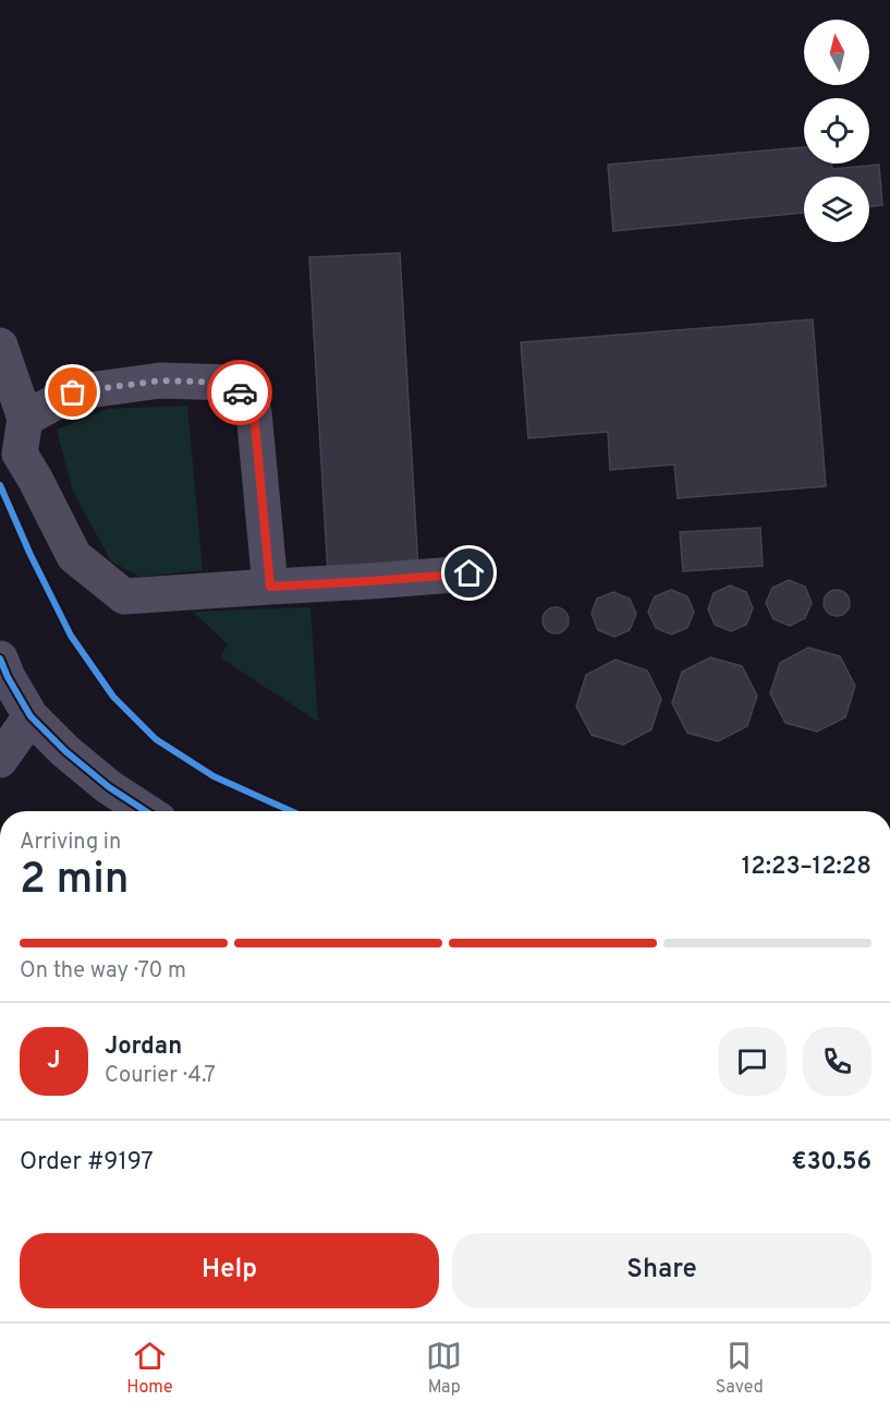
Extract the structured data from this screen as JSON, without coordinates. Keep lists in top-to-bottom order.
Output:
{
  "north": "top",
  "page": {
    "heading": ["2 min", "Arriving in", "12:23–12:28"],
    "panel": [
      "Jordan",
      "Courier · 4.7",
      "Order #9197",
      "€30.56"
    ],
    "bar": "On the way · 70 m",
    "round": "J",
    "buttons": ["Help", "Share"],
    "tabs": ["Home", "Map", "Saved"]
  }
}
